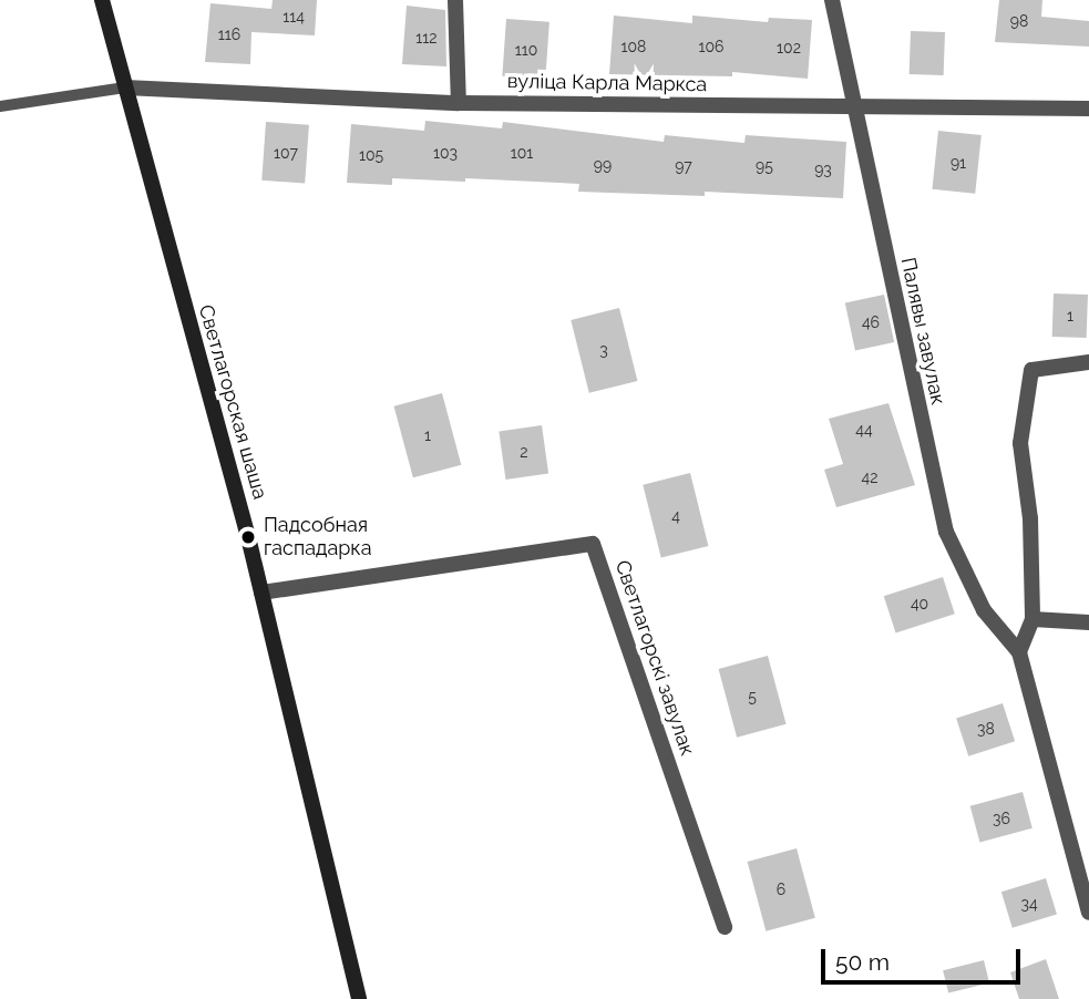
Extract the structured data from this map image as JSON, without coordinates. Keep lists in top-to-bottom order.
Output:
{
  "streets": {
    "main road": ["Светлагорская шаша"],
    "street": ["вуліца Карла Маркса", "Палявы завулак", "Светлагорскі завулак"]
  },
  "crossings": [
    ["вуліца Карла Маркса", "Палявы завулак"],
    ["вуліца Карла Маркса", "Светлагорская шаша"],
    ["Светлагорская шаша", "Светлагорскі завулак"]
  ],
  "places": ["Падсобная гаспадарка"],
  "house_numbers": [
    "114",
    "98",
    "116",
    "112",
    "108",
    "106",
    "102",
    "110",
    "107",
    "103",
    "101",
    "105",
    "91",
    "99",
    "97",
    "95",
    "93",
    "1",
    "46",
    "3",
    "44",
    "1",
    "2",
    "42",
    "4",
    "40",
    "5",
    "38",
    "36",
    "6",
    "34"
  ],
  "scale_bar": "50 m"
}
